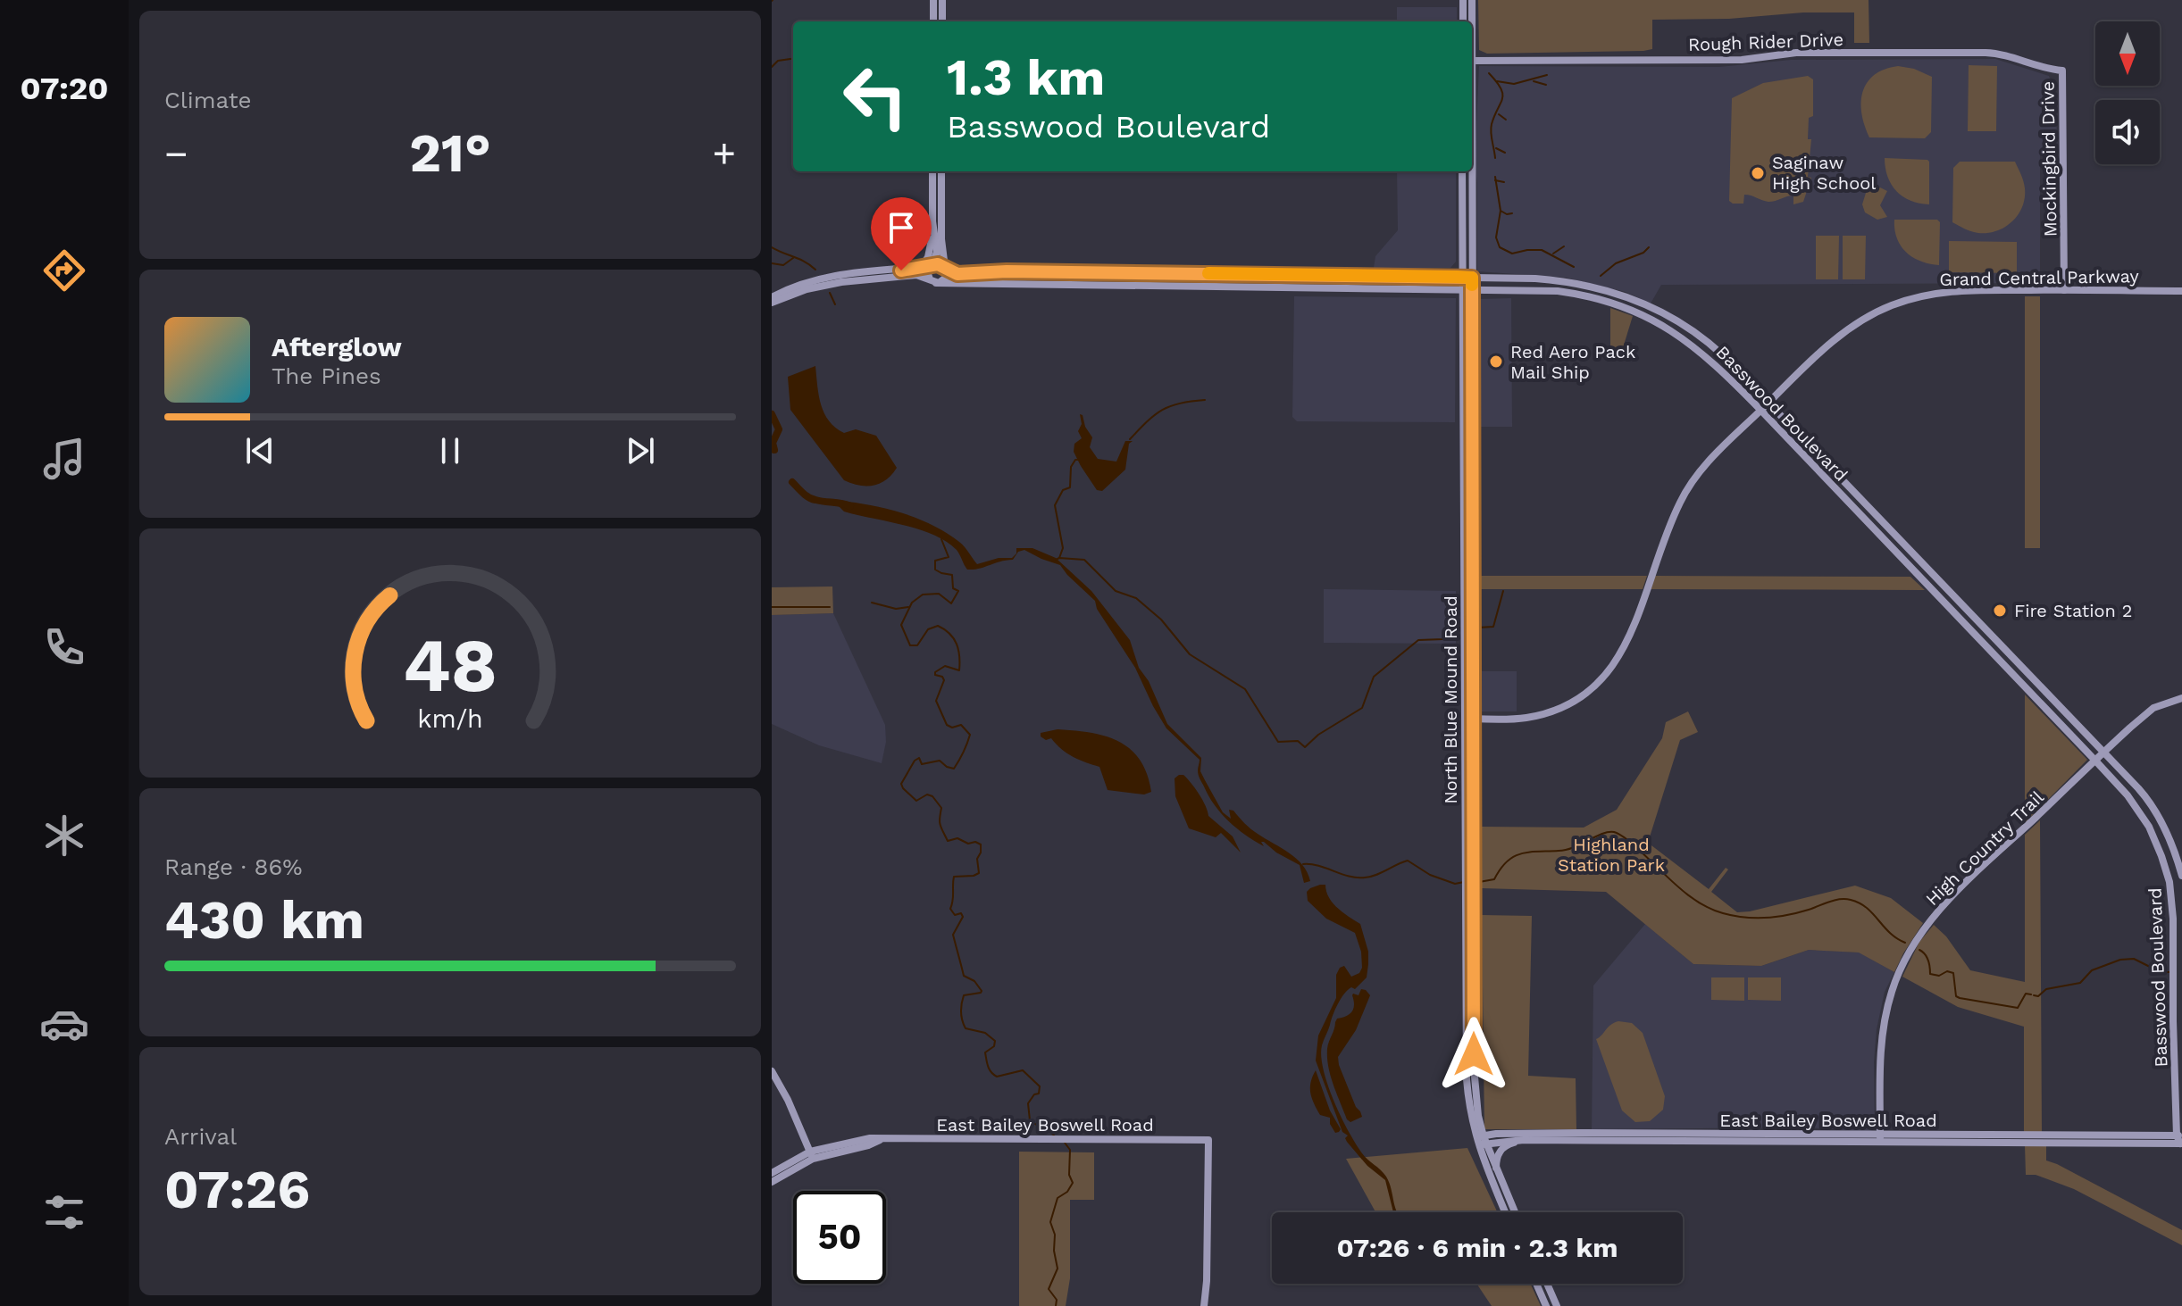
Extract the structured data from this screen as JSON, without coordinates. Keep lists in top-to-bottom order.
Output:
{
  "streets": {
    "main road": [
      "Rough Rider Drive",
      "Mockingbird Drive",
      "Grand Central Parkway",
      "Basswood Boulevard",
      "North Blue Mound Road",
      "High Country Trail",
      "East Bailey Boswell Road"
    ]
  },
  "crossings": [
    ["Rough Rider Drive", "Mockingbird Drive"],
    ["Mockingbird Drive", "Grand Central Parkway"],
    ["Grand Central Parkway", "Basswood Boulevard"],
    ["Grand Central Parkway", "North Blue Mound Road"],
    ["Basswood Boulevard", "North Blue Mound Road"],
    ["Basswood Boulevard", "High Country Trail"],
    ["Basswood Boulevard", "East Bailey Boswell Road"],
    ["North Blue Mound Road", "East Bailey Boswell Road"],
    ["High Country Trail", "East Bailey Boswell Road"]
  ],
  "parks": ["Highland Station Park"],
  "places": ["Saginaw High School", "Red Aero Pack Mail Ship", "Fire Station 2"],
  "north": "bottom",
  "page": {
    "tabs": "07:20",
    "tile": [
      "Climate",
      ["Range · 86%", "430 km"],
      ["Arrival", "07:26"]
    ],
    "turn": ["1.3 km", "Basswood Boulevard"],
    "heat": ["−", "21°", "+"],
    "song": ["Afterglow", "The Pines"],
    "limit": "50",
    "trip": "07:26 · 6 min · 2.3 km",
    "gauge": ["48", "km/h"]
  }
}
